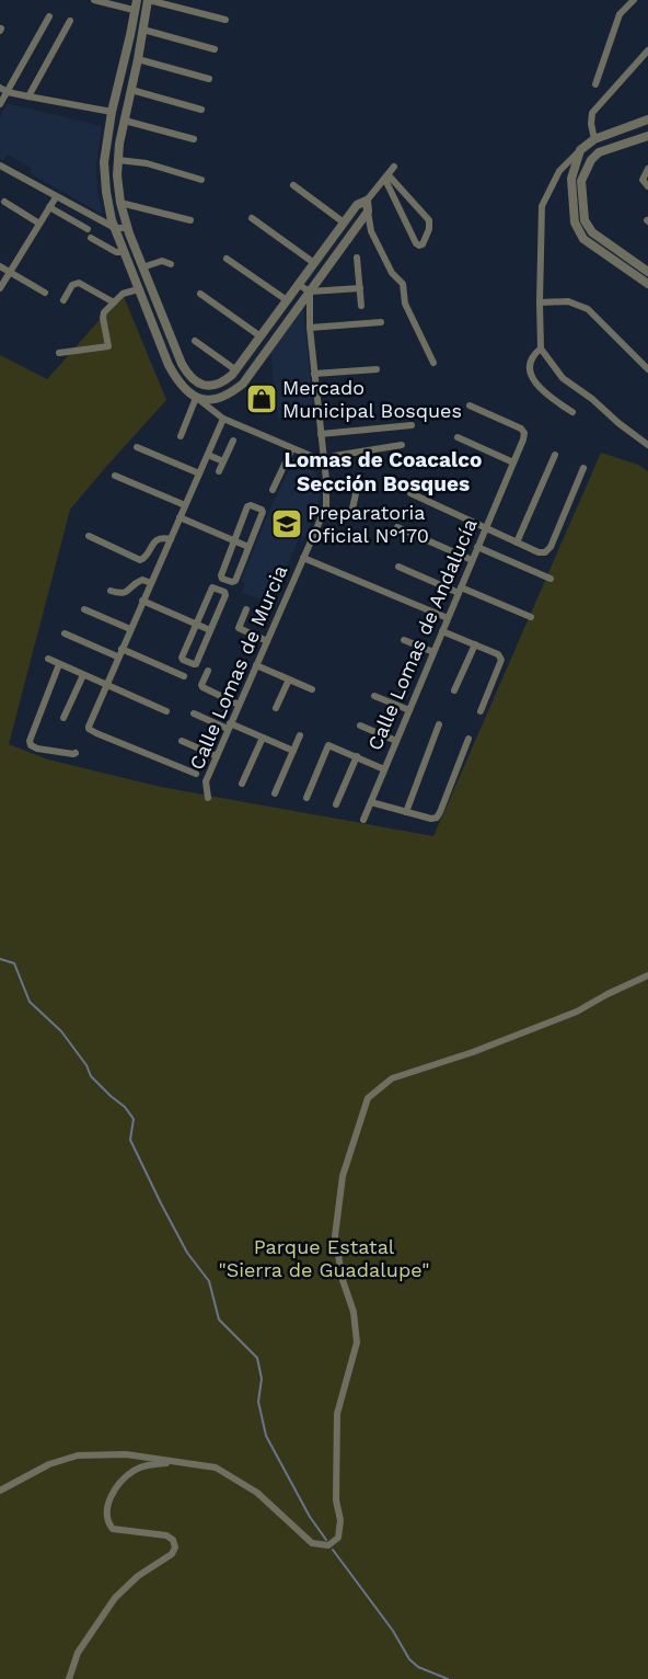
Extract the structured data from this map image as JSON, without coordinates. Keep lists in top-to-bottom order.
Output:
{
  "streets": {
    "street": ["Calle Lomas de Andalucía", "Calle Lomas de Murcia"]
  },
  "districts": ["Lomas de Coacalco Sección Bosques"],
  "parks": ["Parque Estatal \"Sierra de Guadalupe\""],
  "places": {
    "shop": ["Mercado Municipal Bosques"],
    "school or university": ["Preparatoria Oficial N°170"]
  }
}
